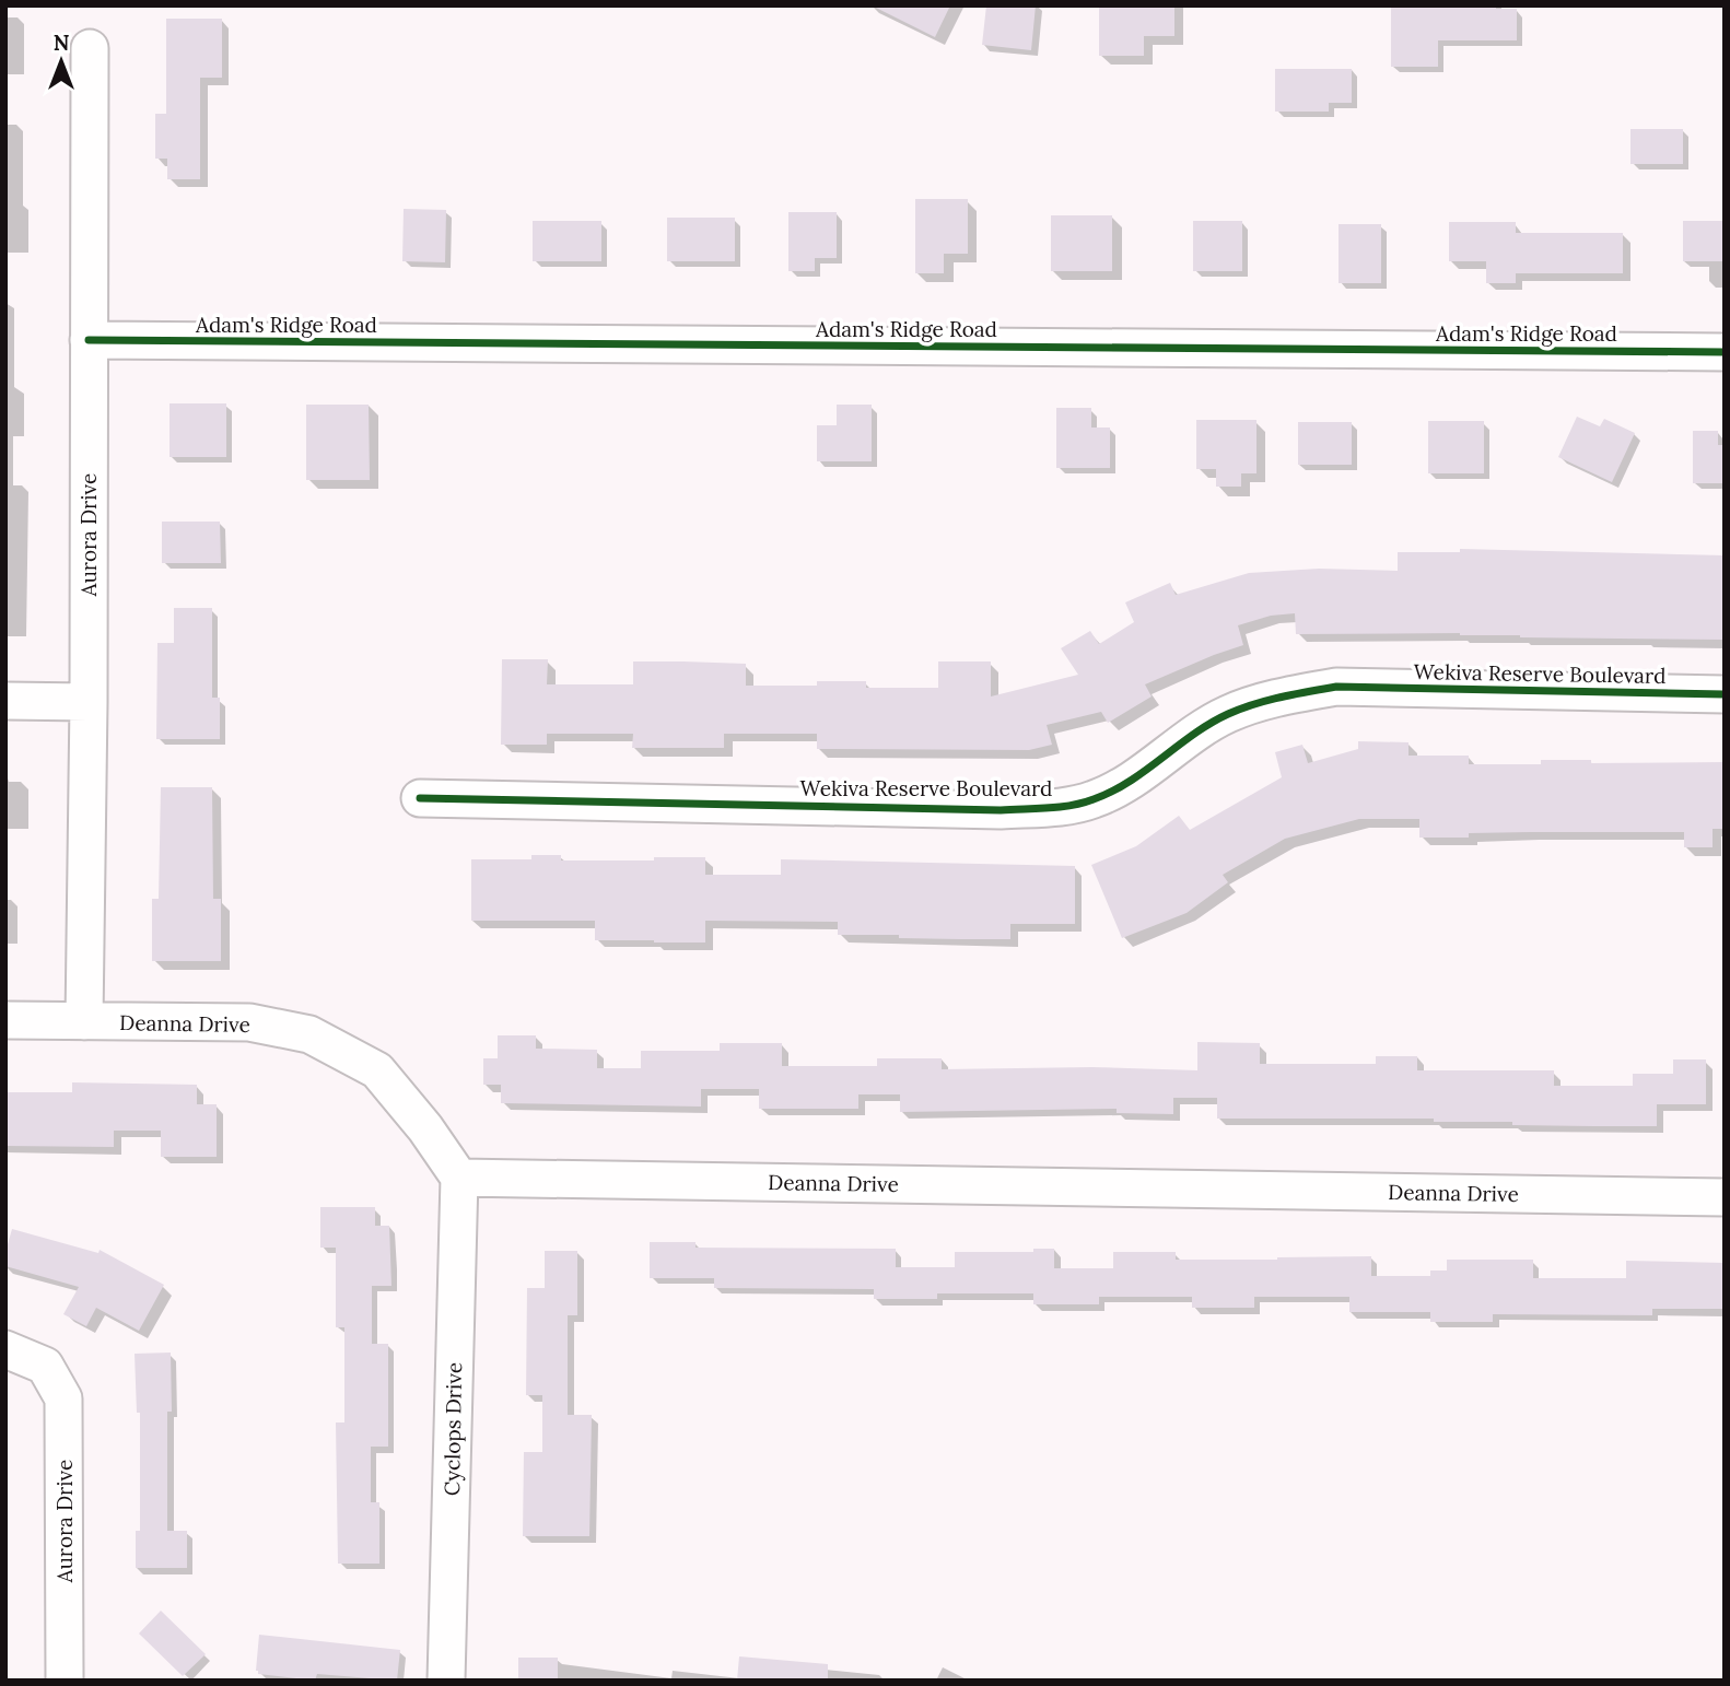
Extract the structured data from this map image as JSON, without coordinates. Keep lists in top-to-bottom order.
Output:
{
  "streets": {
    "street": [
      "Adam's Ridge Road",
      "Aurora Drive",
      "Wekiva Reserve Boulevard",
      "Deanna Drive",
      "Cyclops Drive"
    ]
  },
  "crossings": [
    ["Adam's Ridge Road", "Aurora Drive"],
    ["Aurora Drive", "Deanna Drive"],
    ["Deanna Drive", "Cyclops Drive"]
  ],
  "north": "top"
}
